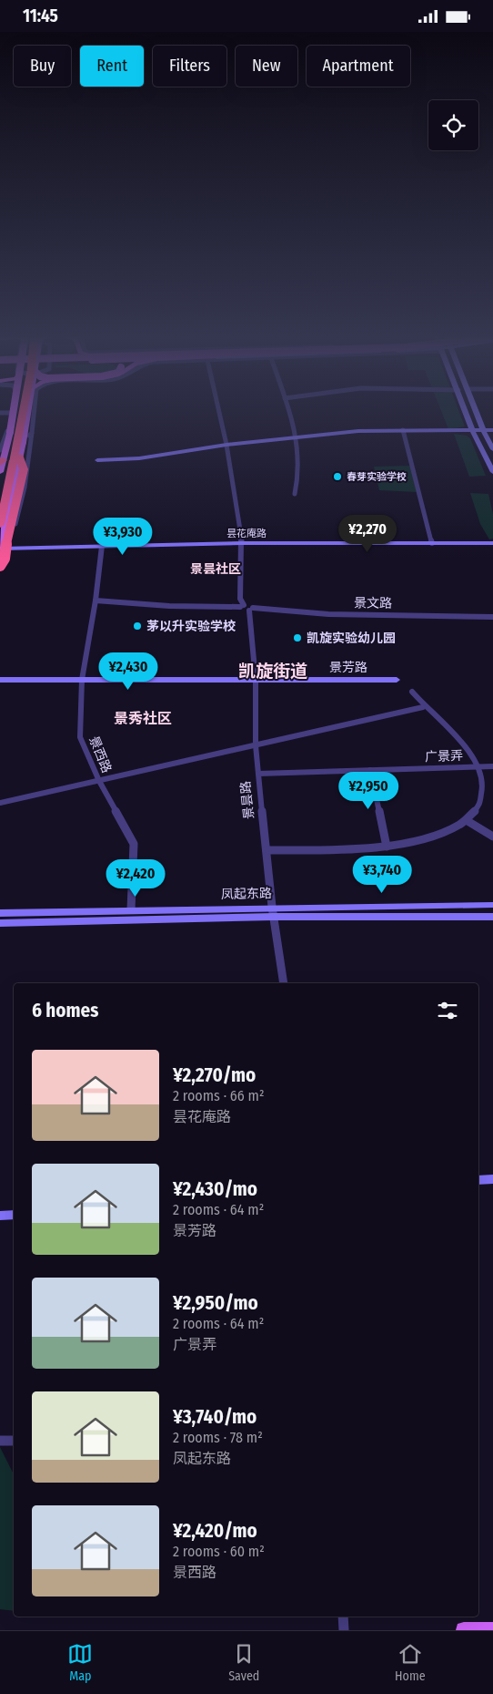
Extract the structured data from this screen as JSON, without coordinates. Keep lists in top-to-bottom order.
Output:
{
  "streets": {
    "main road": ["昙花庵路", "景芳路", "凤起东路"],
    "street": [
      "景文路",
      "景西路",
      "广景弄",
      "景昙路"
    ]
  },
  "crossings": [
    ["昙花庵路", "景西路"],
    ["景文路", "景昙路"],
    ["景芳路", "景西路"],
    ["景芳路", "景昙路"],
    ["景西路", "凤起东路"],
    ["广景弄", "景昙路"],
    ["景昙路", "凤起东路"]
  ],
  "districts": ["景昙社区", "凯旋街道", "景秀社区"],
  "places": ["春芽实验学校", "茅以升实验学校", "凯旋实验幼儿园"],
  "page": {
    "status": "11:45",
    "chip": [
      "Buy",
      "Rent",
      "Filters",
      "New",
      "Apartment"
    ],
    "price": [
      "¥2,270",
      "¥3,930",
      "¥2,430",
      "¥2,950",
      "¥3,740",
      "¥2,420"
    ],
    "heading": "6 homes",
    "list": [
      {
        "name": "¥2,270/mo",
        "note": "2 rooms · 66 m² · 昙花庵路"
      },
      {
        "name": "¥2,430/mo",
        "note": "2 rooms · 64 m² · 景芳路"
      },
      {
        "name": "¥2,950/mo",
        "note": "2 rooms · 64 m² · 广景弄"
      },
      {
        "name": "¥3,740/mo",
        "note": "2 rooms · 78 m² · 凤起东路"
      },
      {
        "name": "¥2,420/mo",
        "note": "2 rooms · 60 m² · 景西路"
      }
    ],
    "tabs": ["Map", "Saved", "Home"]
  }
}
